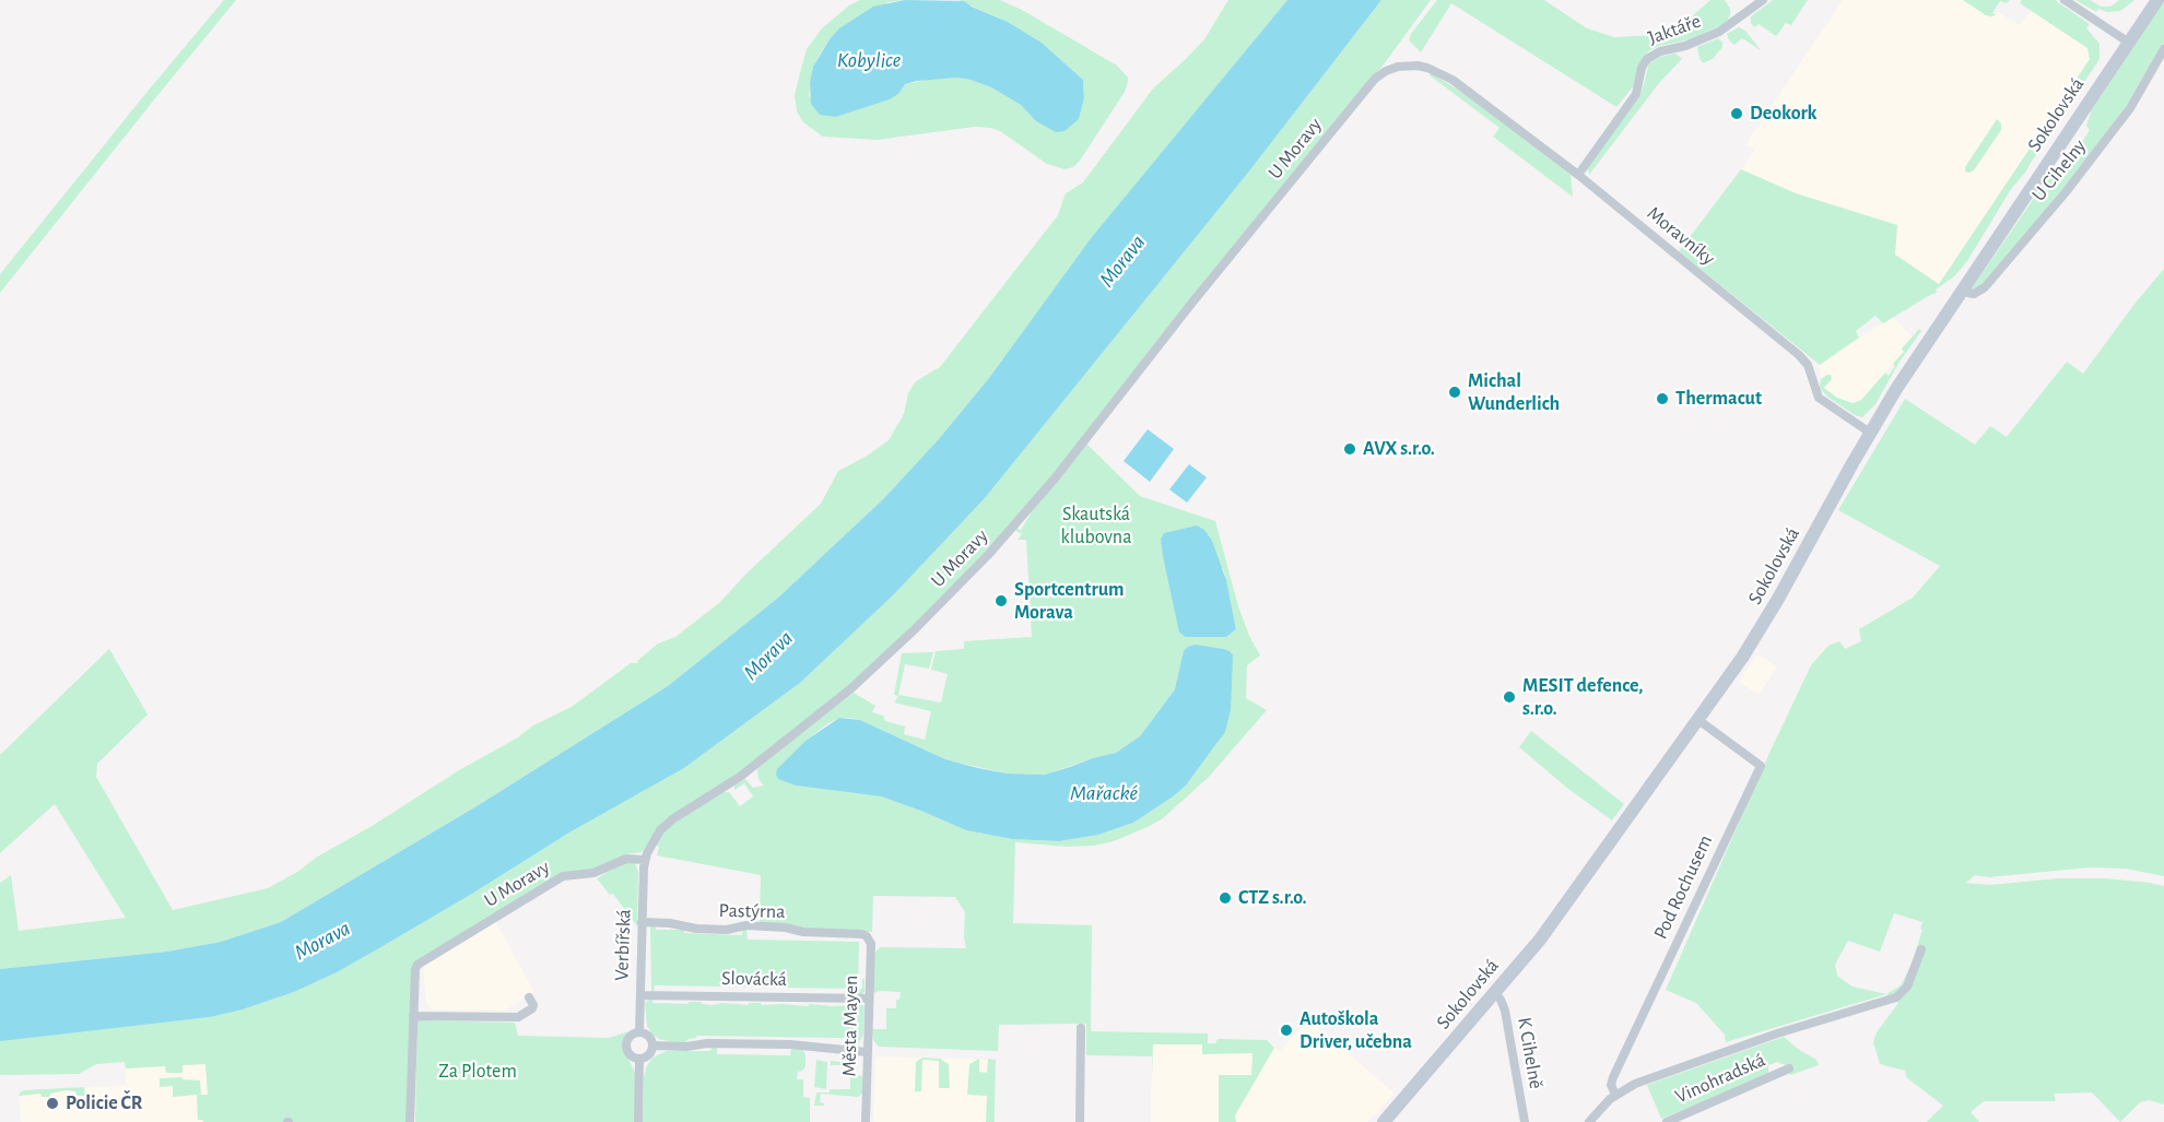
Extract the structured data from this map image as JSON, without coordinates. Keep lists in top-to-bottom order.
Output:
{
  "streets": {
    "main road": ["Sokolovská"],
    "street": [
      "Jaktáře",
      "U Moravy",
      "U Cihelny",
      "Moravníky",
      "Pod Rochusem",
      "Pastýrna",
      "Verbířská",
      "Slovácká",
      "Města Mayen",
      "K Cihelně",
      "Vinohradská"
    ]
  },
  "crossings": [
    ["Jaktáře", "Moravníky"],
    ["Sokolovská", "U Cihelny"],
    ["Sokolovská", "Moravníky"],
    ["Sokolovská", "Pod Rochusem"],
    ["Sokolovská", "K Cihelně"],
    ["U Moravy", "Moravníky"],
    ["U Moravy", "Verbířská"],
    ["Pastýrna", "Verbířská"],
    ["Pastýrna", "Města Mayen"],
    ["Verbířská", "Slovácká"],
    ["Slovácká", "Města Mayen"]
  ],
  "water": ["Kobylice", "Morava", "Mařacké"],
  "parks": ["Skautská klubovna", "Za Plotem"],
  "places": [
    "Deokork",
    "Michal Wunderlich",
    "Thermacut",
    "AVX s.r.o.",
    "Sportcentrum Morava",
    "MESIT defence, s.r.o.",
    "CTZ s.r.o.",
    "Autoškola Driver, učebna",
    "Policie ČR"
  ]
}
